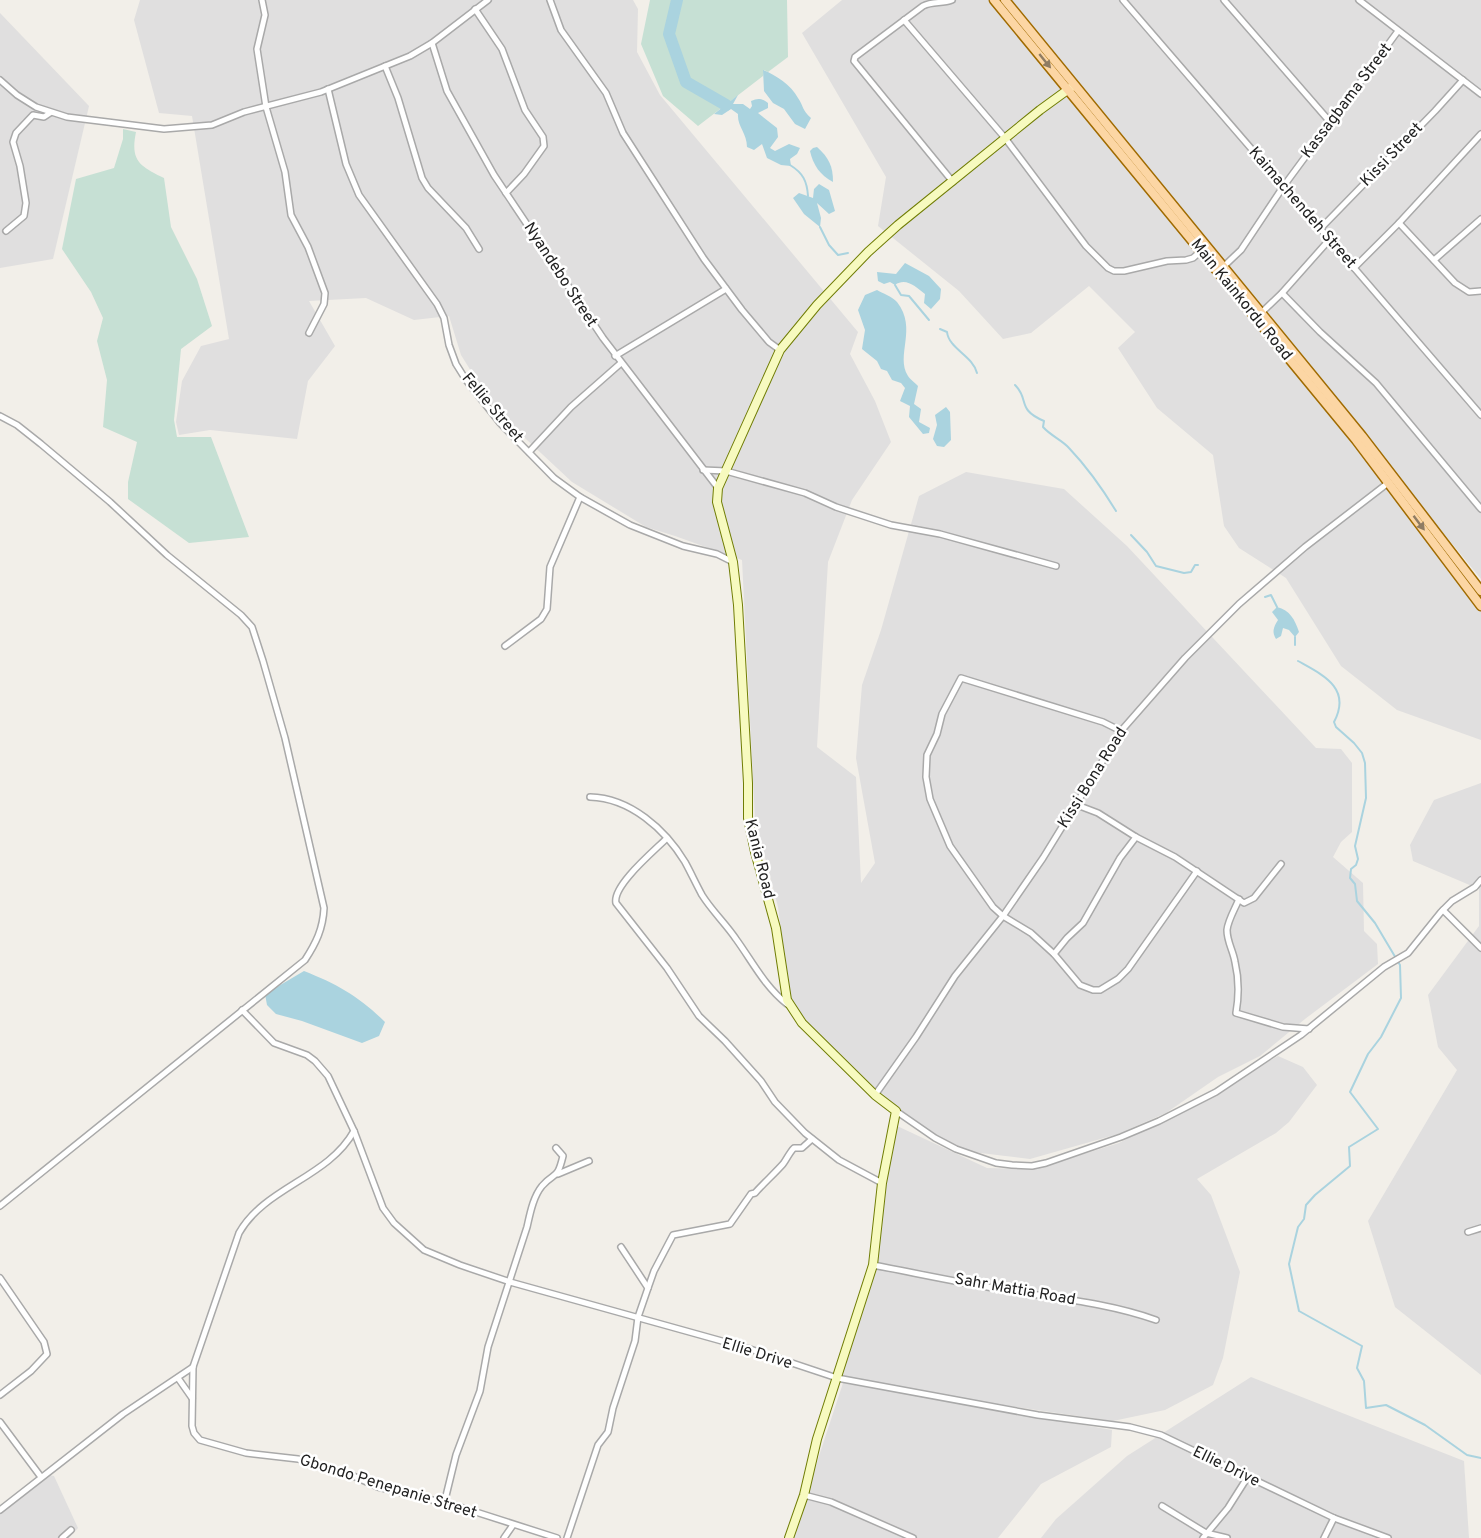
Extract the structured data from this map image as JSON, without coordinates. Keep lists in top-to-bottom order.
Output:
{
  "streets": {
    "main road": ["Main Kainkordu Road", "Kania Road"],
    "street": [
      "Kassagbama Street",
      "Kissi Street",
      "Kaimachendeh Street",
      "Nyandebo Street",
      "Fellie Street",
      "Kissi Bona Road",
      "Sahr Mattia Road",
      "Ellie Drive",
      "Gbondo Penepanie Street"
    ]
  },
  "crossings": [
    ["Kassagbama Street", "Kaimachendeh Street"],
    ["Kassagbama Street", "Main Kainkordu Road"],
    ["Kissi Street", "Kaimachendeh Street"],
    ["Nyandebo Street", "Kania Road"],
    ["Fellie Street", "Kania Road"],
    ["Kissi Bona Road", "Kania Road"]
  ]
}
